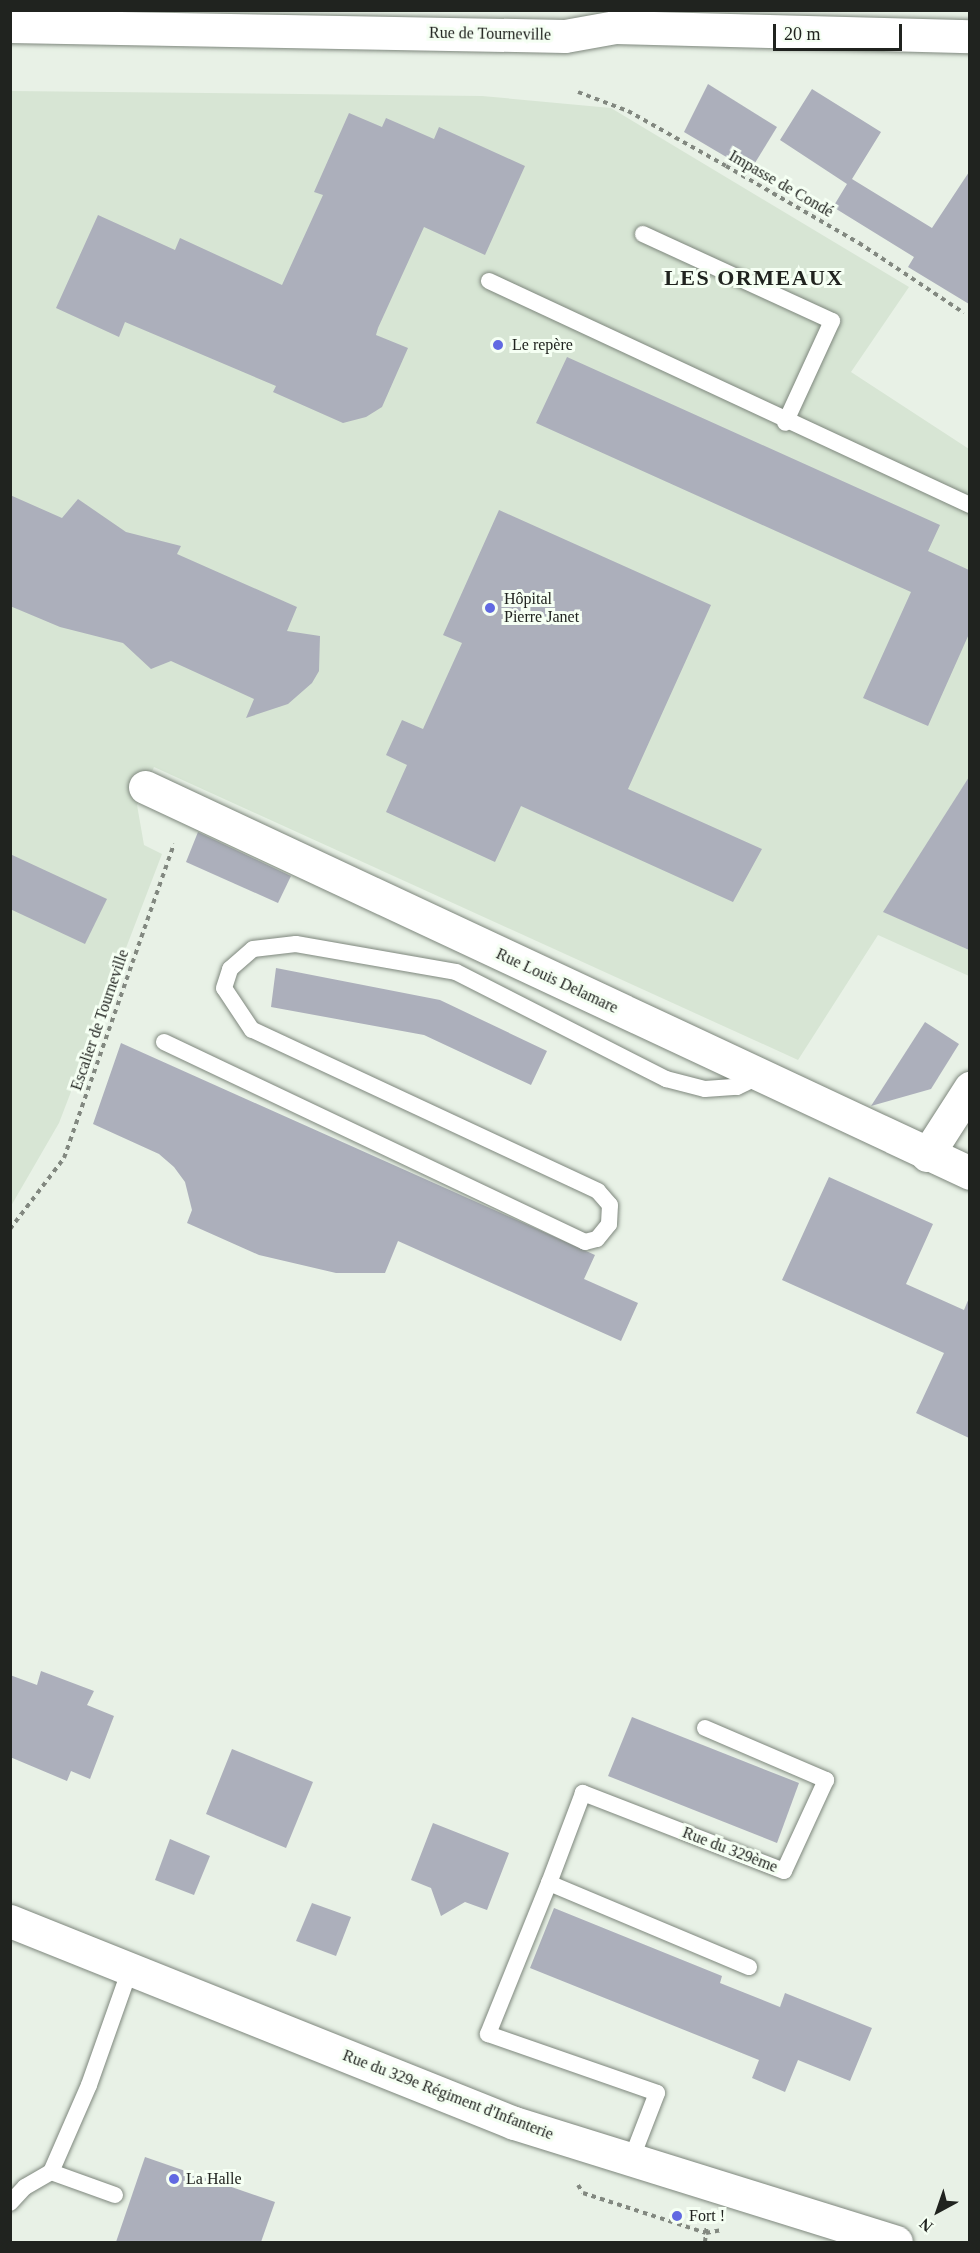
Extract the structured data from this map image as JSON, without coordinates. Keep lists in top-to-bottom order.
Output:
{
  "streets": {
    "street": ["Rue de Tourneville", "Rue Louis Delamare", "Rue du 329e Régiment d'Infanterie"],
    "lane": ["Rue du 329ème"],
    "path": ["Impasse de Condé", "Escalier de Tourneville"]
  },
  "crossings": [
    ["Rue Louis Delamare", "Escalier de Tourneville"],
    ["Rue du 329ème", "Rue du 329e Régiment d'Infanterie"]
  ],
  "districts": ["LES ORMEAUX"],
  "places": [
    "Le repère",
    "Hôpital Pierre Janet",
    "La Halle",
    "Fort !"
  ],
  "scale_bar": "20 m",
  "north": "bottom left"
}
